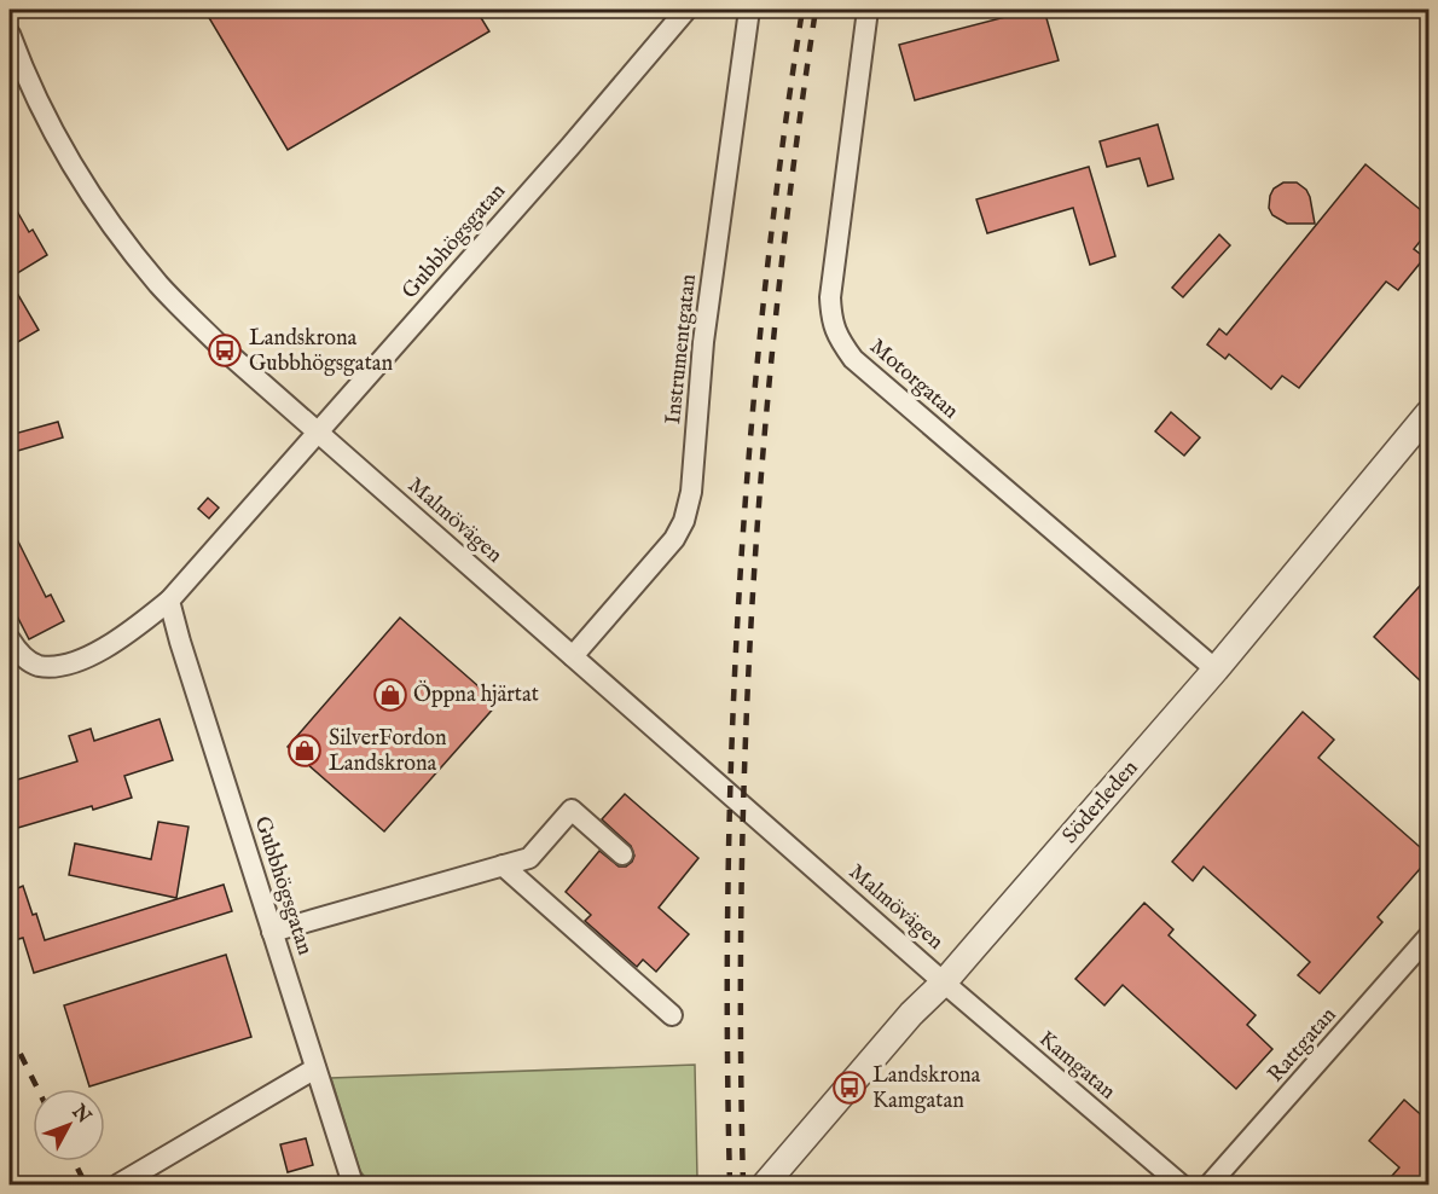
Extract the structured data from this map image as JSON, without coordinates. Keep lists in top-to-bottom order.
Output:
{
  "streets": {
    "street": [
      "Gubbhögsgatan",
      "Instrumentgatan",
      "Motorgatan",
      "Malmövägen",
      "Söderleden",
      "Rattgatan",
      "Kamgatan"
    ]
  },
  "crossings": [
    ["Gubbhögsgatan", "Malmövägen"],
    ["Instrumentgatan", "Malmövägen"],
    ["Motorgatan", "Söderleden"],
    ["Malmövägen", "Söderleden"],
    ["Malmövägen", "Kamgatan"],
    ["Söderleden", "Kamgatan"]
  ],
  "places": {
    "bus stop": ["Landskrona Gubbhögsgatan", "Landskrona Kamgatan"],
    "shop": ["Öppna hjärtat", "SilverFordon Landskrona"]
  },
  "north": "top right"
}
